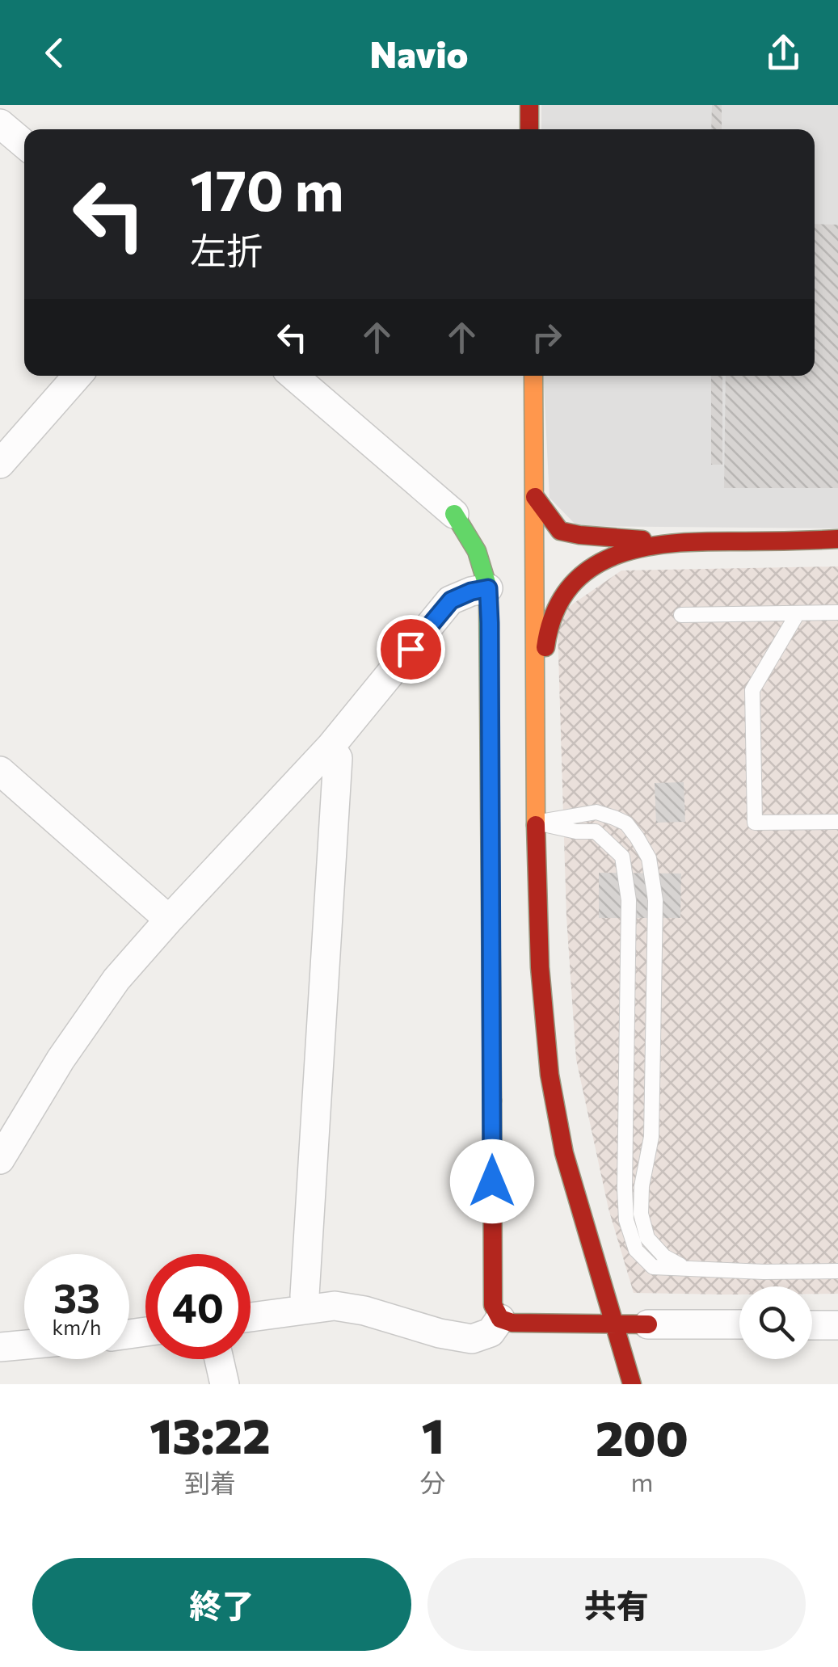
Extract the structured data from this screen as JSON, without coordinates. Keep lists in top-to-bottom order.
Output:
{
  "page": {
    "header": "Navio",
    "turn": ["170 m", "左折"],
    "speed": "33 km/h",
    "limit": "40",
    "eta": [
      "13:22",
      "到着",
      "1",
      "分",
      "200",
      "m"
    ],
    "buttons": ["終了", "共有"]
  }
}
